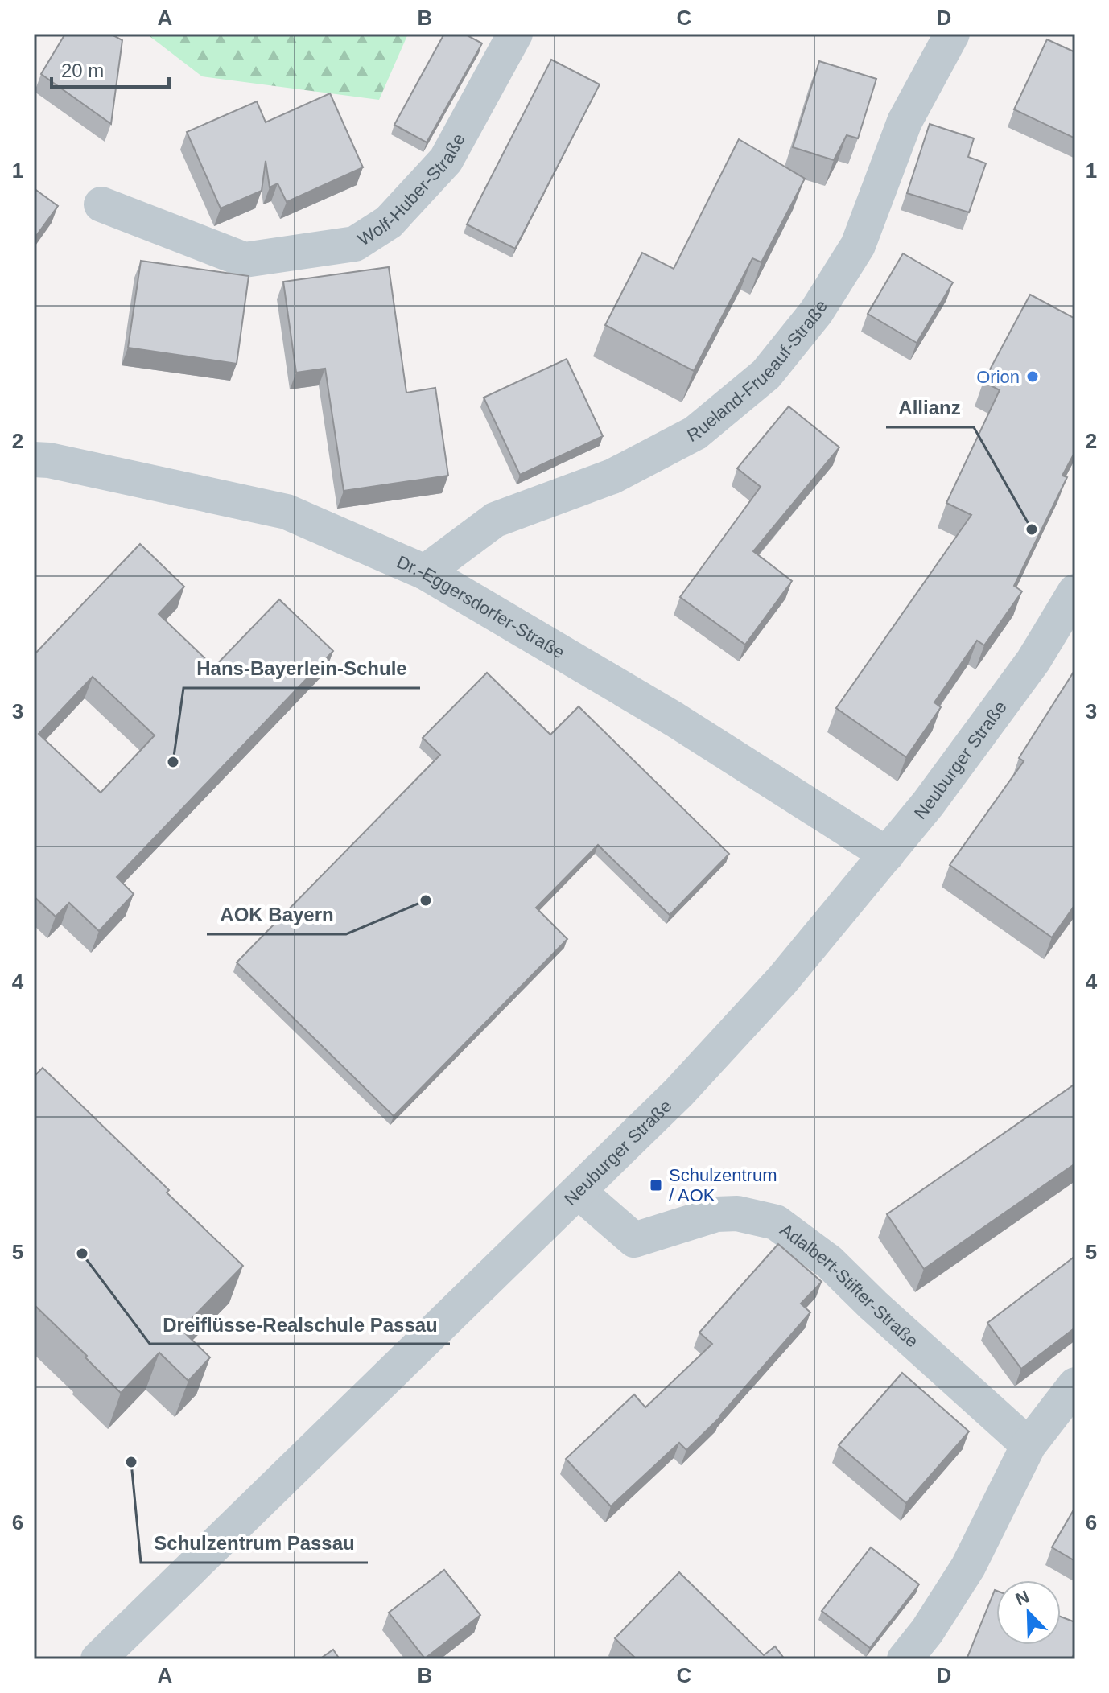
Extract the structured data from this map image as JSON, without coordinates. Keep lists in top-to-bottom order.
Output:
{
  "streets": {
    "street": [
      "Wolf-Huber-Straße",
      "Rueland-Frueauf-Straße",
      "Dr.-Eggersdorfer-Straße",
      "Neuburger Straße",
      "Adalbert-Stifter-Straße"
    ]
  },
  "crossings": [
    ["Rueland-Frueauf-Straße", "Dr.-Eggersdorfer-Straße"],
    ["Dr.-Eggersdorfer-Straße", "Neuburger Straße"],
    ["Neuburger Straße", "Adalbert-Stifter-Straße"]
  ],
  "places": {
    "other": [
      "Orion",
      "Allianz",
      "Hans-Bayerlein-Schule",
      "AOK Bayern",
      "Dreiflüsse-Realschule Passau",
      "Schulzentrum Passau"
    ],
    "transit": ["Schulzentrum / AOK"]
  },
  "scale_bar": "20 m",
  "north": "top left",
  "grid": {
    "columns": [
      "A",
      "B",
      "C",
      "D"
    ],
    "rows": [
      "1",
      "2",
      "3",
      "4",
      "5",
      "6"
    ]
  }
}
